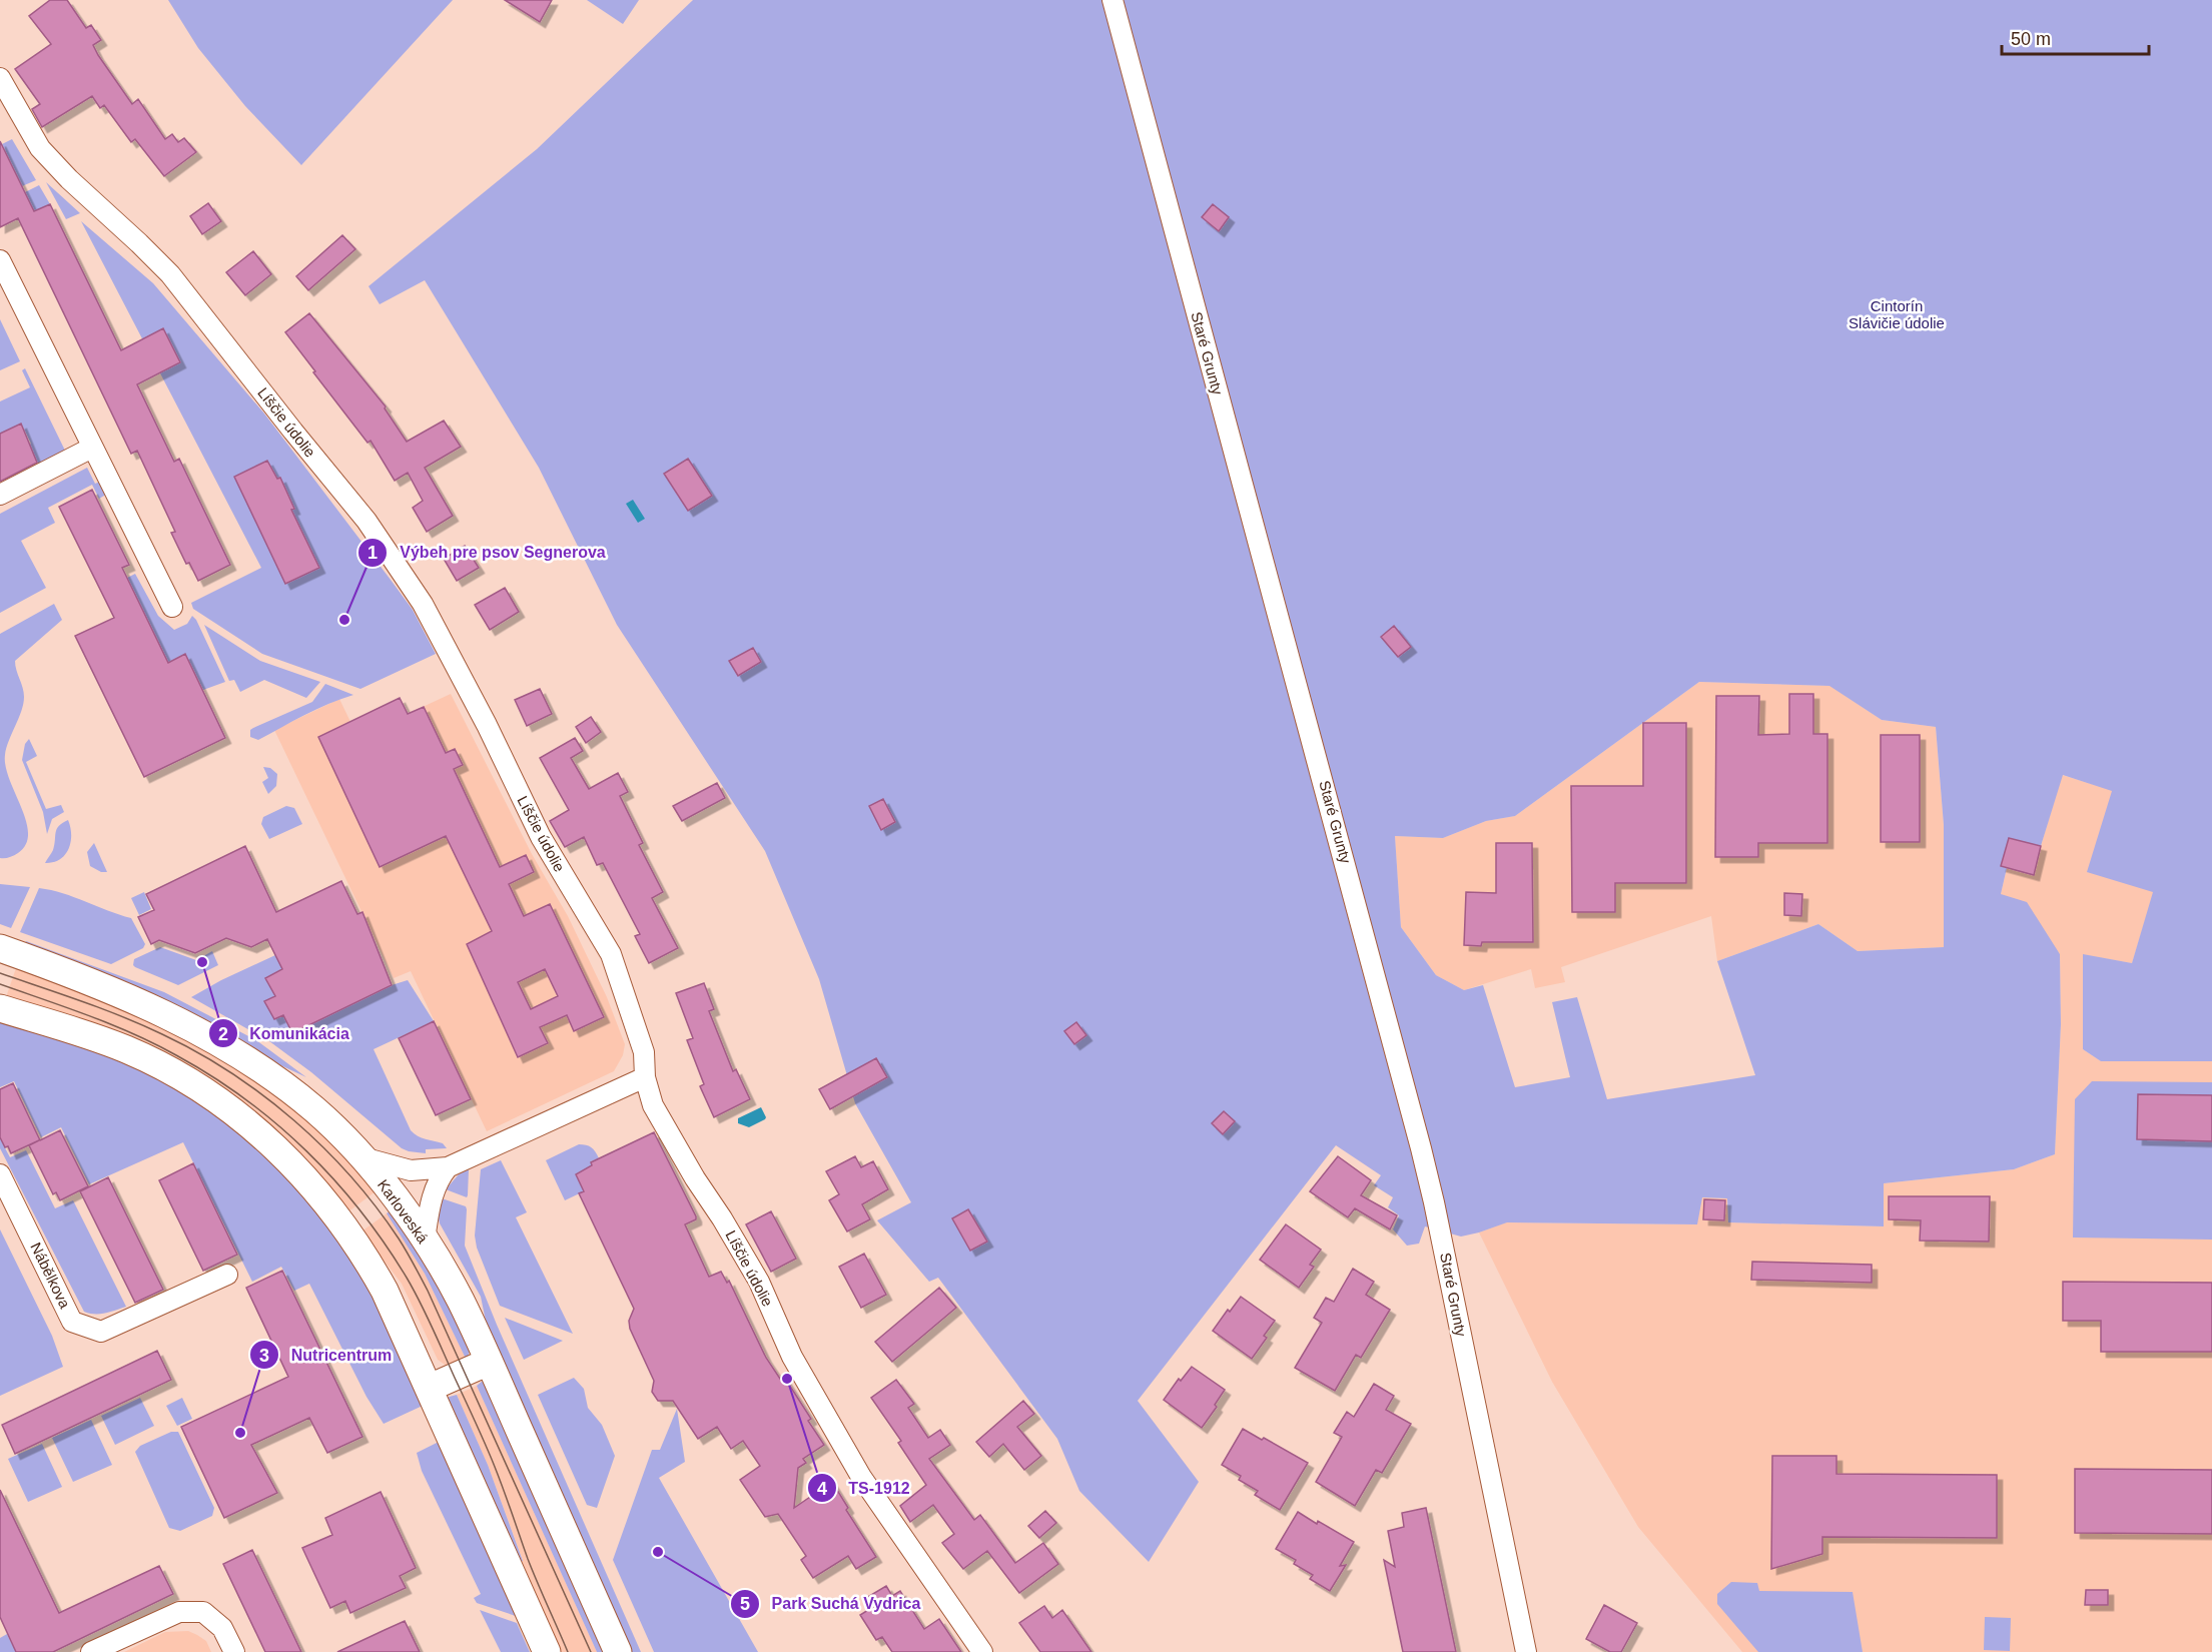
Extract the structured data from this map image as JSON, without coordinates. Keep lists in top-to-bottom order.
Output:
{
  "streets": {
    "main road": ["Karloveská"],
    "street": ["Staré Grunty", "Líščie údolie", "Nábělkova"]
  },
  "parks": ["Cintorín Slávičie údolie"],
  "places": [
    "Výbeh pre psov Segnerova",
    "Komunikácia",
    "TS-1912",
    "Nutricentrum",
    "Park Suchá Vydrica"
  ],
  "scale_bar": "50 m"
}
